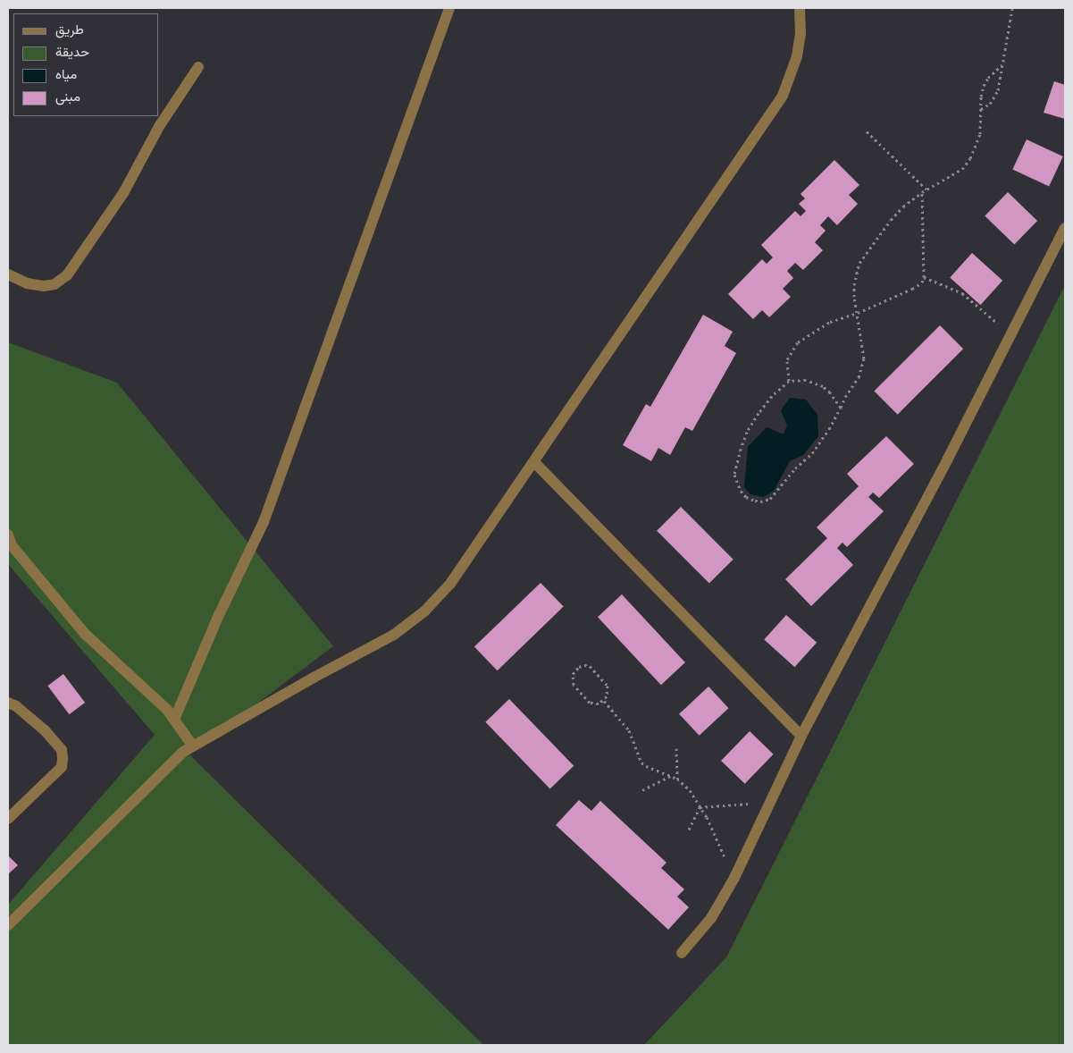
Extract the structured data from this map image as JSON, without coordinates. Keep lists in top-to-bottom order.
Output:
{
  "legend": [
    "طريق",
    "حديقة",
    "مياه",
    "مبنى"
  ]
}
